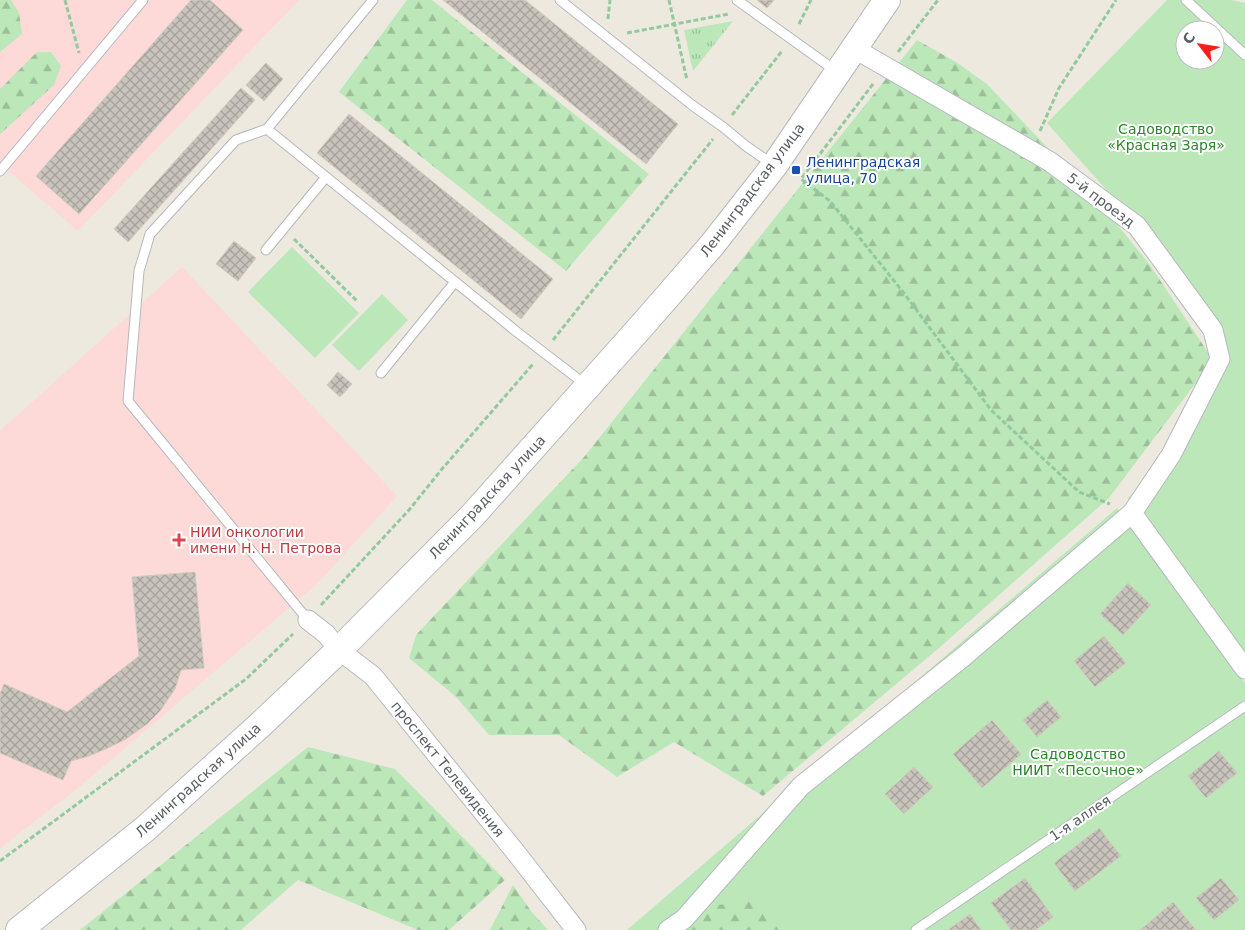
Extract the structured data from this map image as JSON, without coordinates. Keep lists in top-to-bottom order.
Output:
{
  "streets": {
    "main road": ["Ленинградская улица"],
    "street": ["5-й проезд", "проспект Телевидения"],
    "lane": ["1-я аллея"]
  },
  "crossings": [
    ["Ленинградская улица", "5-й проезд"],
    ["Ленинградская улица", "проспект Телевидения"]
  ],
  "parks": ["Садоводство «Красная Заря»", "Садоводство НИИТ «Песочное»"],
  "places": {
    "transit": ["Ленинградская улица, 70"],
    "health": ["НИИ онкологии имени Н. Н. Петрова"]
  },
  "north": "top left"
}
